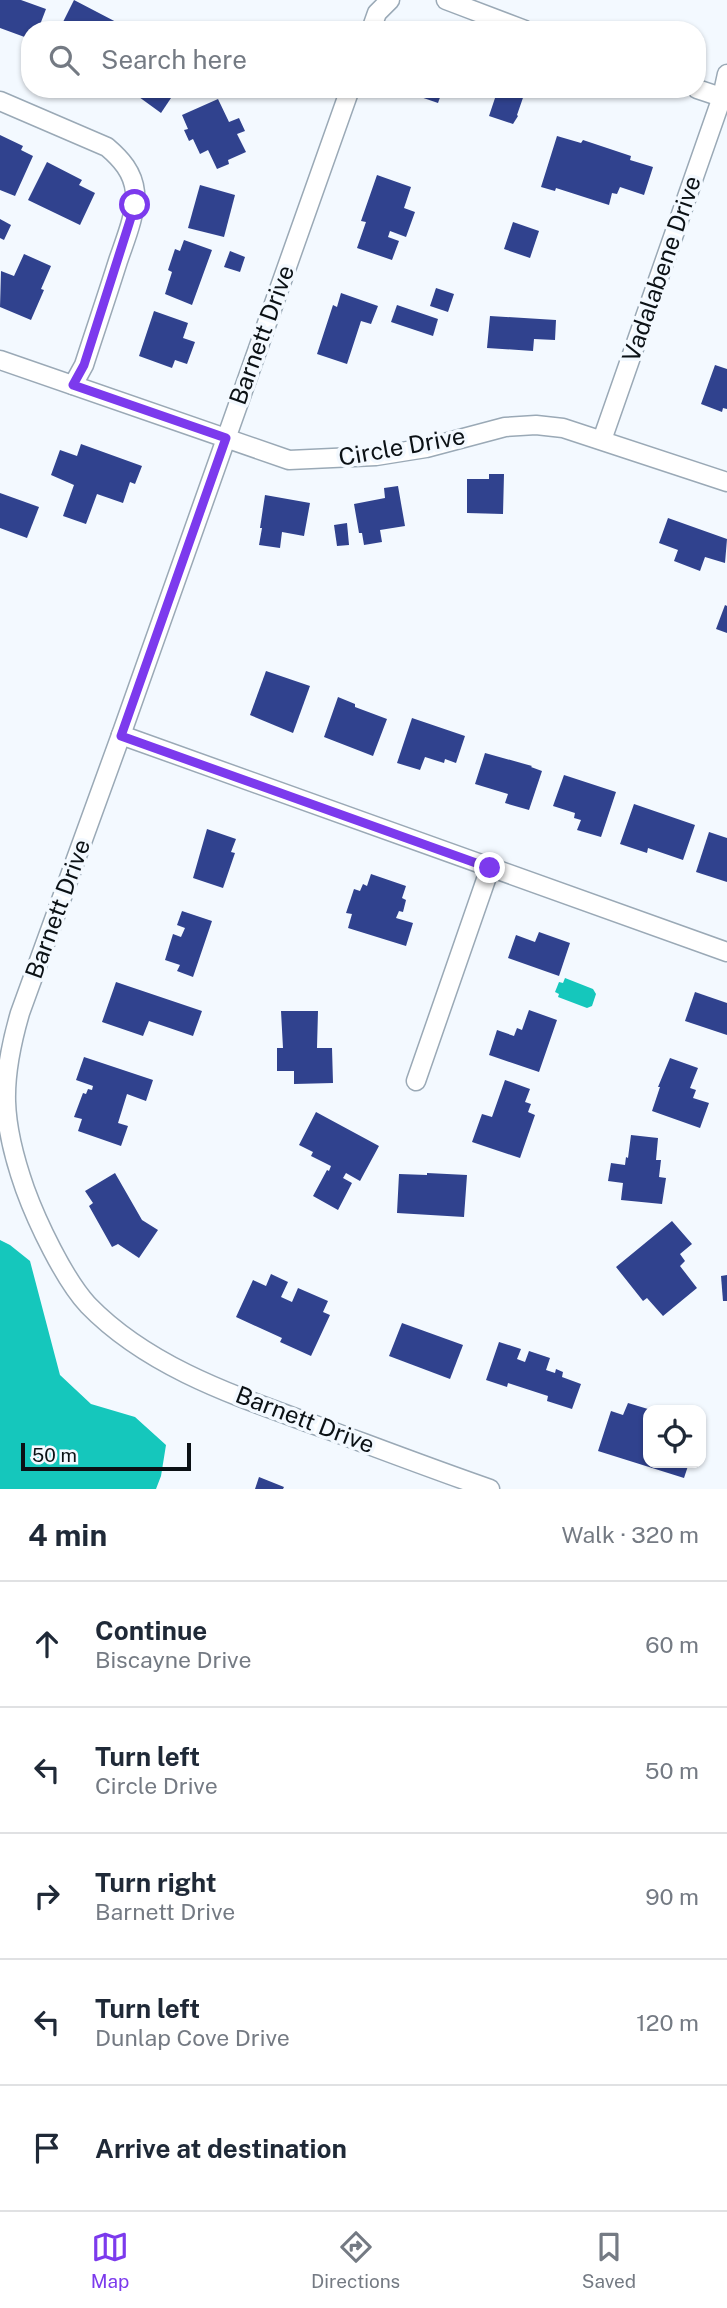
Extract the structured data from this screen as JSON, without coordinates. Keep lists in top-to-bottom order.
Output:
{
  "streets": {
    "street": ["Vadalabene Drive", "Barnett Drive", "Circle Drive"]
  },
  "crossings": [
    ["Vadalabene Drive", "Circle Drive"],
    ["Barnett Drive", "Circle Drive"]
  ],
  "scale_bar": "50 m",
  "page": {
    "search": "Search here",
    "scale": "50 m",
    "heading": ["4 min", "Walk · 320 m"],
    "list": [
      ["Continue", "Biscayne Drive", "60 m"],
      ["Turn left", "Circle Drive", "50 m"],
      ["Turn right", "Barnett Drive", "90 m"],
      ["Turn left", "Dunlap Cove Drive", "120 m"],
      "Arrive at destination"
    ],
    "nav": ["Map", "Directions", "Saved"]
  }
}
